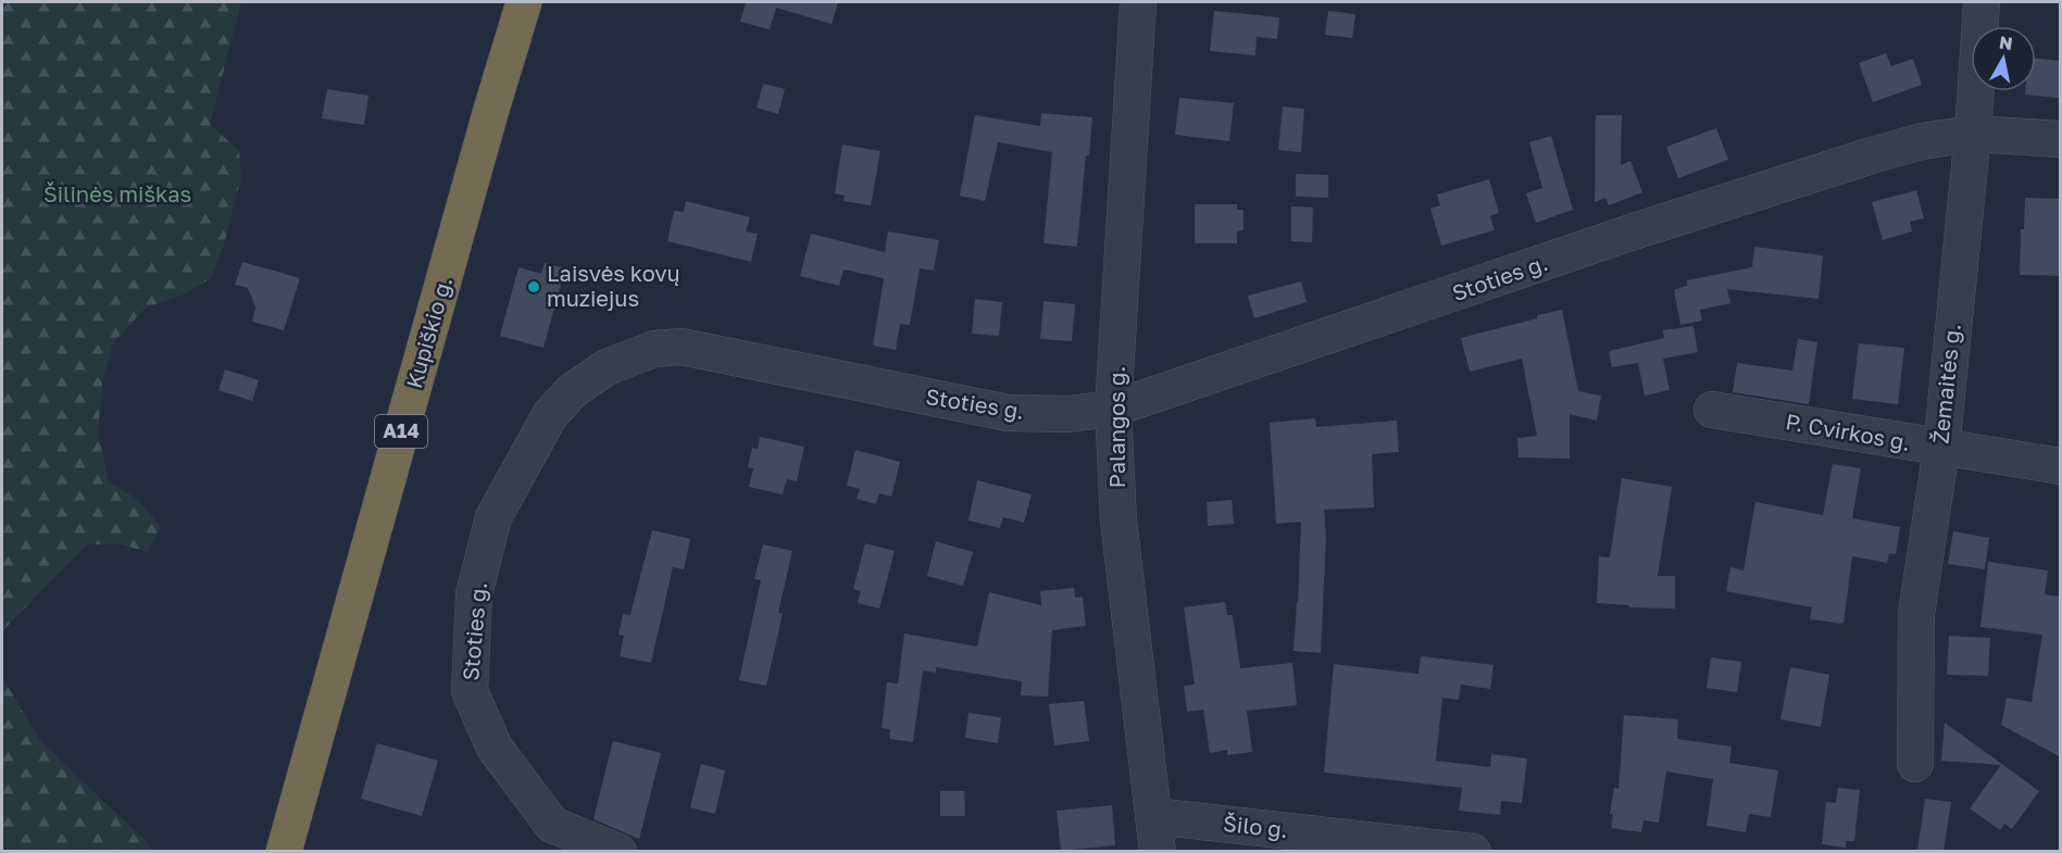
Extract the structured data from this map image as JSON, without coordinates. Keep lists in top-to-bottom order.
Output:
{
  "streets": {
    "highway": ["Kupiškio g.", "A14"],
    "street": [
      "Stoties g.",
      "Žemaitės g.",
      "Palangos g.",
      "P. Cvirkos g.",
      "Šilo g."
    ]
  },
  "crossings": [
    ["Stoties g.", "Žemaitės g."],
    ["Stoties g.", "Palangos g."],
    ["Žemaitės g.", "P. Cvirkos g."],
    ["Palangos g.", "Šilo g."]
  ],
  "parks": ["Šilinės miškas"],
  "places": ["Laisvės kovų muziejus"],
  "north": "top"
}
